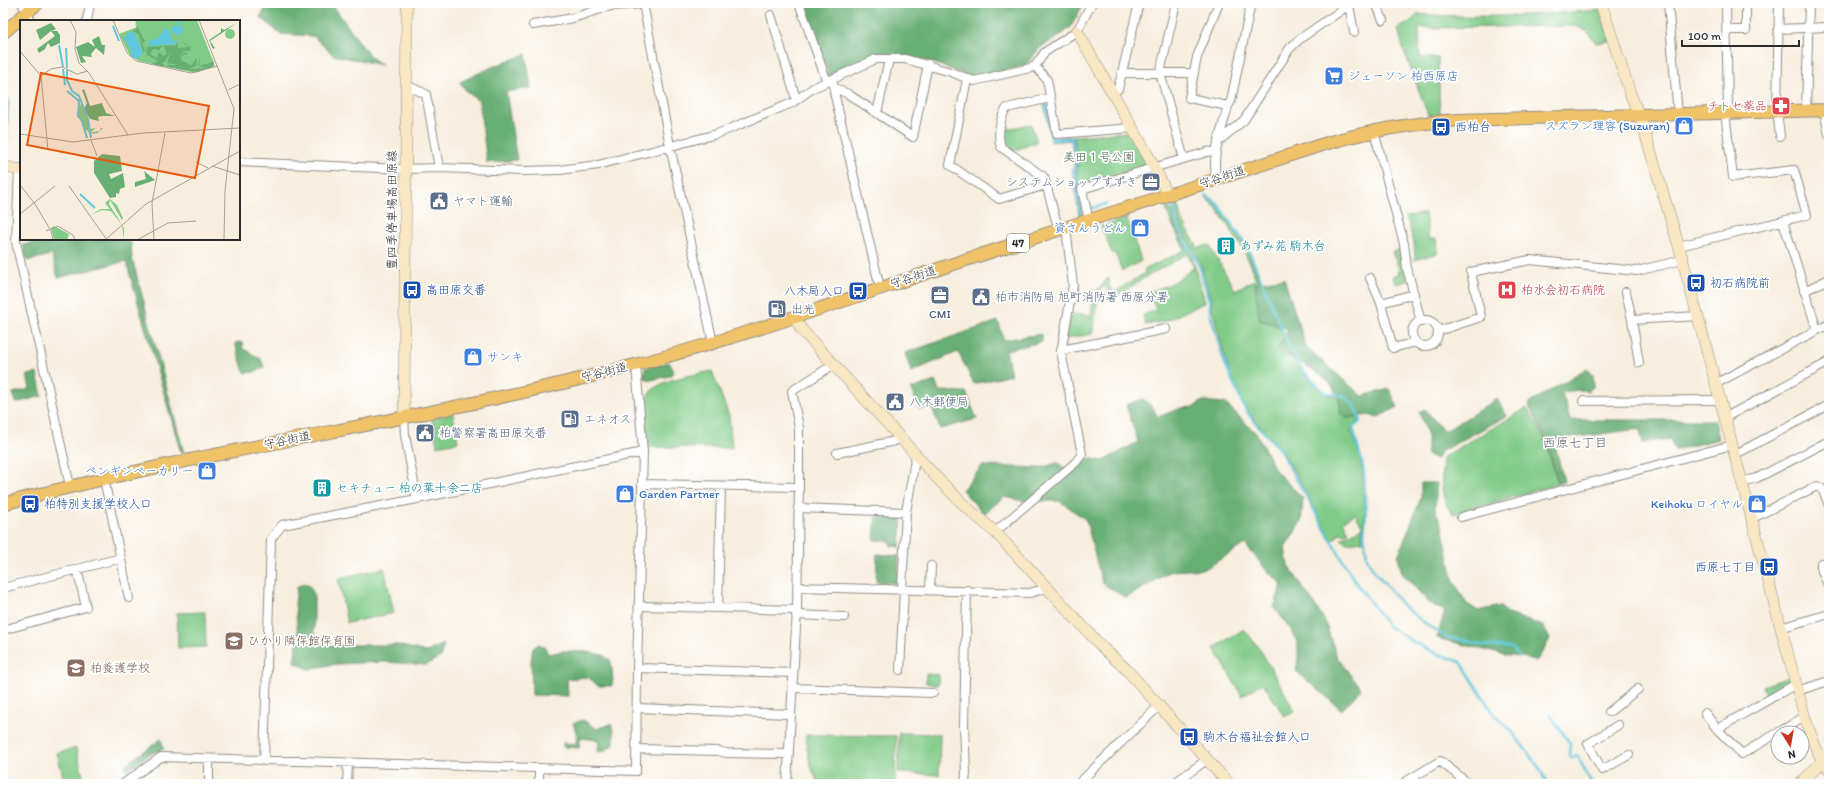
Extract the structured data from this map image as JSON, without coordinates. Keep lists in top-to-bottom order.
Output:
{
  "streets": {
    "main road": ["守谷街道", "47"],
    "street": ["豊四季停車場高田原線"]
  },
  "crossings": [
    ["守谷街道", "豊四季停車場高田原線"]
  ],
  "districts": ["西原七丁目"],
  "parks": ["美田１号公園"],
  "places": {
    "supermarket": ["ジェーソン 柏西原店"],
    "pharmacy": ["チトセ薬品"],
    "shop": [
      "スズラン理容 (Suzuran)",
      "資さんうどん",
      "サンキ",
      "ペンギンベーカリー",
      "Garden Partner",
      "Keihoku ロイヤル"
    ],
    "bus stop": [
      "西柏台",
      "初石病院前",
      "高田原交番",
      "八木局入口",
      "柏特別支援学校入口",
      "西原七丁目",
      "駒木台福祉会館入口"
    ],
    "office": ["システムショップすずき", "CMI"],
    "public building": [
      "ヤマト運輸",
      "柏市消防局 旭町消防署 西原分署",
      "八木郵便局",
      "柏警察署高田原交番"
    ],
    "building": ["あずみ苑 駒木台", "セキチュー 柏の葉十余二店"],
    "hospital": ["柏水会初石病院"],
    "fuel station": ["出光", "エネオス"],
    "school or university": ["ひかり隣保館保育園", "柏養護学校"]
  },
  "scale_bar": "100 m",
  "north": "bottom"
}
